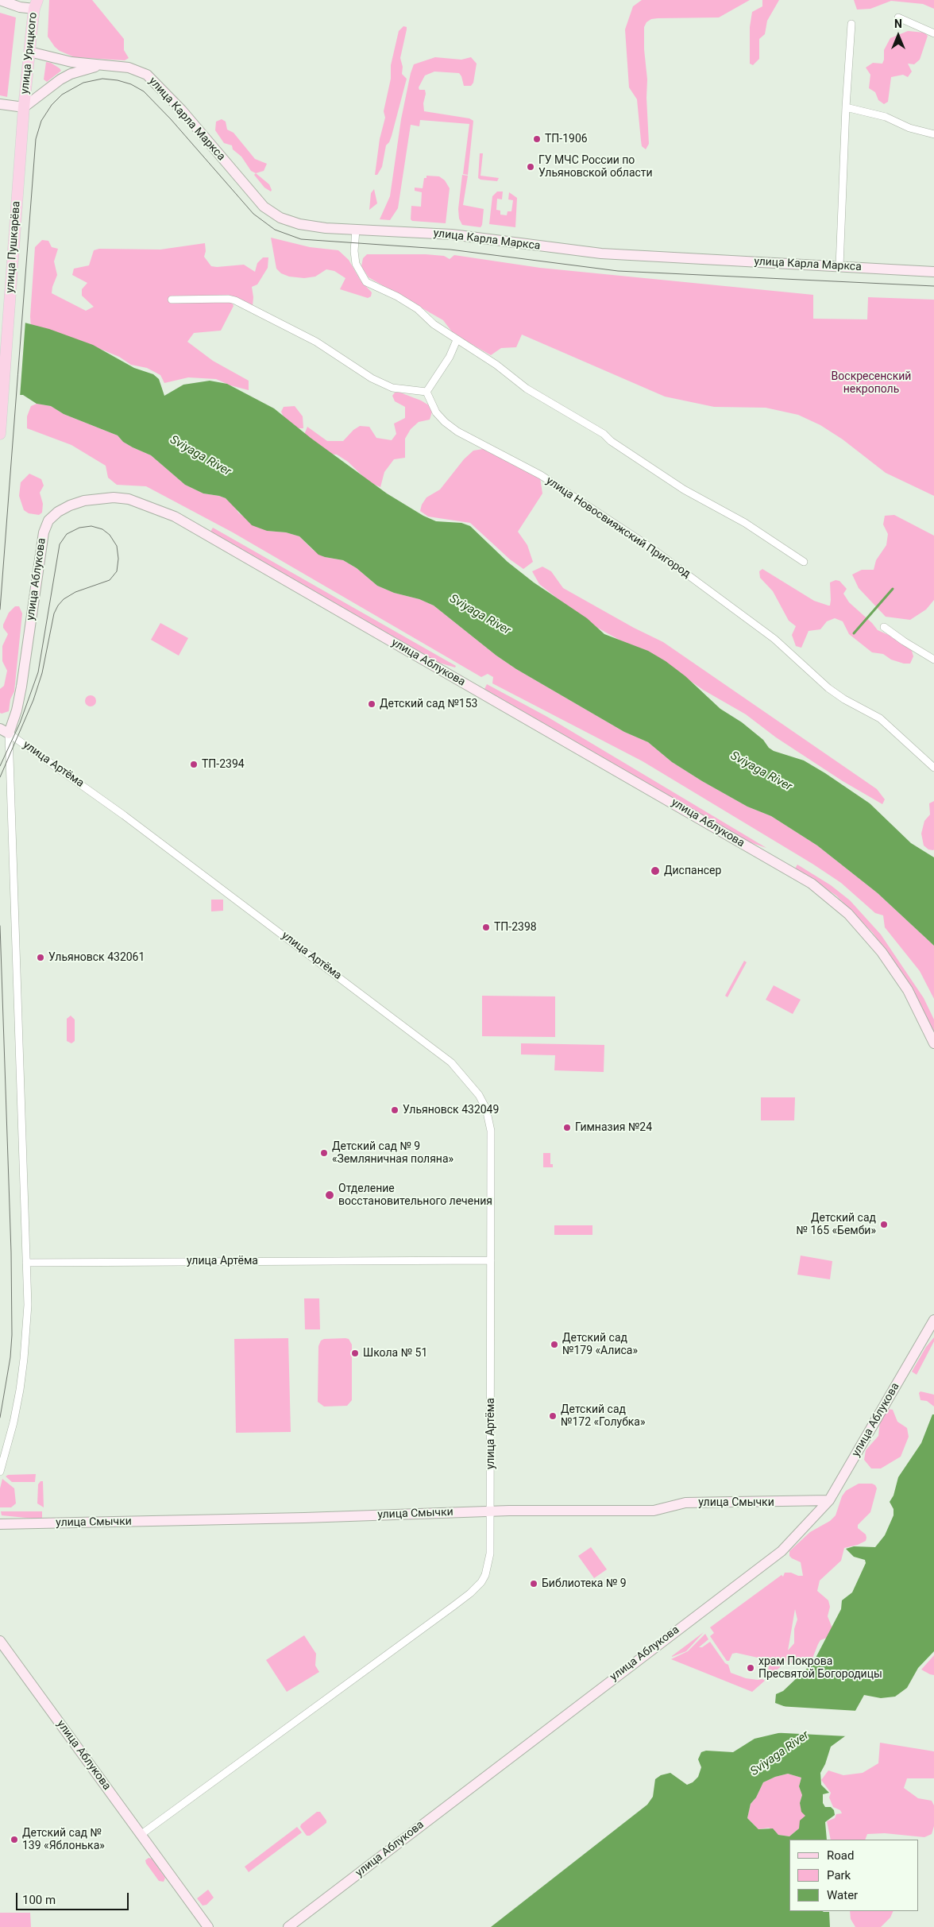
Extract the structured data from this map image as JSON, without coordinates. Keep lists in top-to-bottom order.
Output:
{
  "streets": {
    "main road": ["улица Урицкого", "улица Пушкарёва"],
    "street": [
      "улица Карла Маркса",
      "улица Новосвияжский Пригород",
      "улица Аблукова",
      "улица Артёма",
      "улица Смычки"
    ]
  },
  "crossings": [
    ["улица Урицкого", "улица Карла Маркса"],
    ["улица Урицкого", "улица Пушкарёва"],
    ["улица Карла Маркса", "улица Пушкарёва"],
    ["улица Аблукова", "улица Артёма"],
    ["улица Аблукова", "улица Смычки"],
    ["улица Артёма", "улица Смычки"]
  ],
  "water": ["Sviyaga River"],
  "parks": ["Воскресенский некрополь"],
  "places": [
    "ТП-1906",
    "ГУ МЧС России по Ульяновской области",
    "Детский сад №153",
    "ТП-2394",
    "Диспансер",
    "ТП-2398",
    "Ульяновск 432061",
    "Ульяновск 432049",
    "Гимназия №24",
    "Детский сад № 9 «Земляничная поляна»",
    "Отделение восстановительного лечения",
    "Детский сад № 165 «Бемби»",
    "Детский сад №179 «Алиса»",
    "Школа № 51",
    "Детский сад №172 «Голубка»",
    "Библиотека № 9",
    "храм Покрова Пресвятой Богородицы",
    "Детский сад № 139 «Яблонька»"
  ],
  "legend": ["Road", "Park", "Water"],
  "scale_bar": "100 m",
  "north": "top"
}
